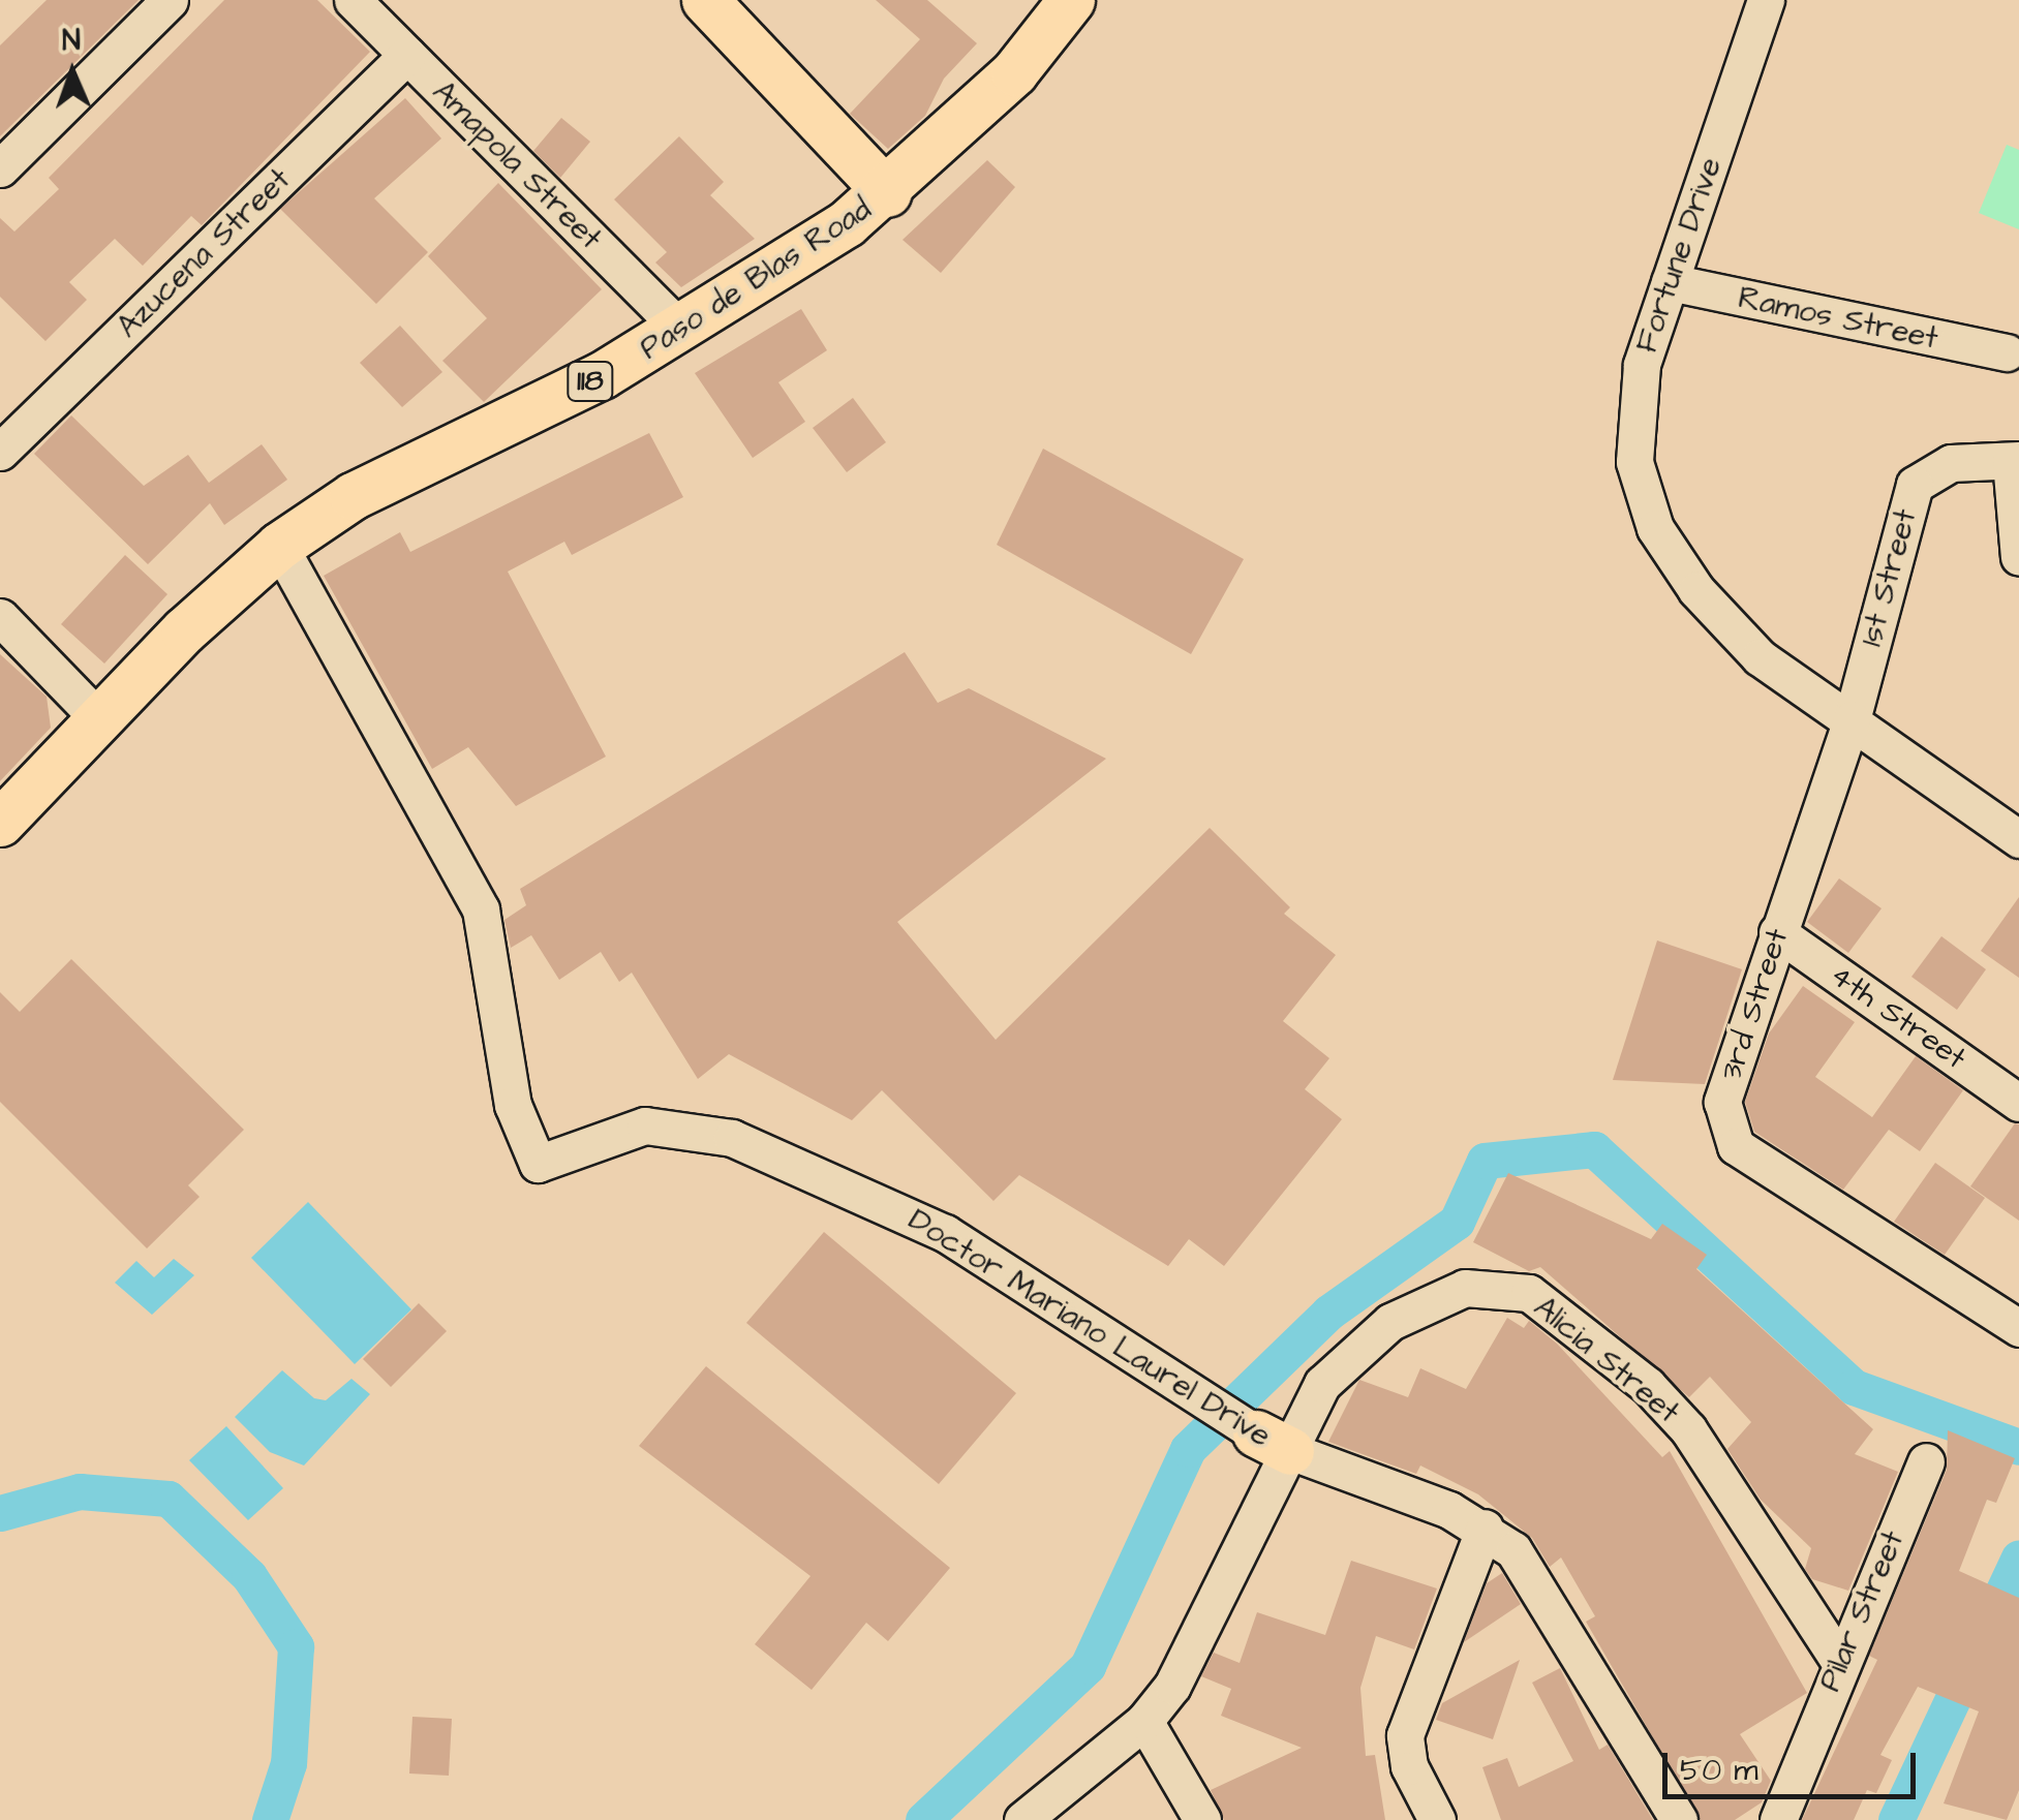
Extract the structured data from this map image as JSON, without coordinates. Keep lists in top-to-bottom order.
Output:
{
  "streets": {
    "main road": ["Paso de Blas Road", "118"],
    "street": [
      "Amapola Street",
      "Azucena Street",
      "Fortune Drive",
      "Ramos Street",
      "1st Street",
      "3rd Street",
      "4th Street",
      "Doctor Mariano Laurel Drive",
      "Alicia Street",
      "Pilar Street"
    ]
  },
  "crossings": [
    ["Amapola Street", "Azucena Street"],
    ["Amapola Street", "Paso de Blas Road"],
    ["Fortune Drive", "Ramos Street"],
    ["Fortune Drive", "1st Street"],
    ["Fortune Drive", "3rd Street"],
    ["Paso de Blas Road", "118"],
    ["Paso de Blas Road", "Doctor Mariano Laurel Drive"],
    ["1st Street", "3rd Street"],
    ["3rd Street", "4th Street"],
    ["Doctor Mariano Laurel Drive", "Alicia Street"],
    ["Alicia Street", "Pilar Street"]
  ],
  "scale_bar": "50 m",
  "north": "top"
}
